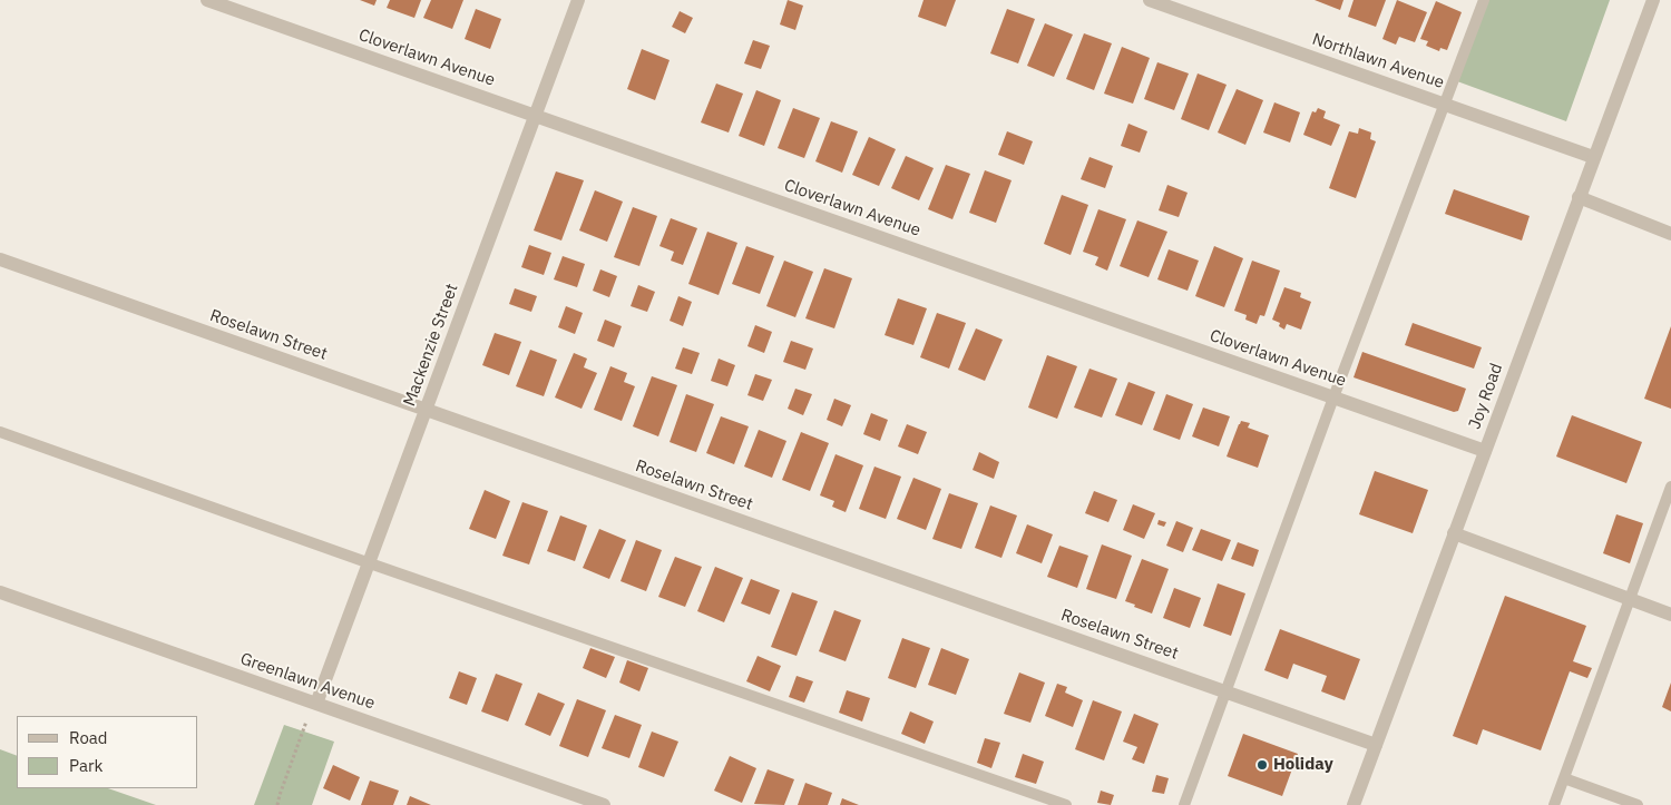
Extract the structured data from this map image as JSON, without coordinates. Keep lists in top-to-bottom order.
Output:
{
  "streets": {
    "street": [
      "Cloverlawn Avenue",
      "Northlawn Avenue",
      "Roselawn Street",
      "Mackenzie Street",
      "Joy Road",
      "Greenlawn Avenue"
    ]
  },
  "crossings": [
    ["Cloverlawn Avenue", "Mackenzie Street"],
    ["Cloverlawn Avenue", "Joy Road"],
    ["Northlawn Avenue", "Joy Road"],
    ["Roselawn Street", "Mackenzie Street"],
    ["Roselawn Street", "Joy Road"],
    ["Mackenzie Street", "Greenlawn Avenue"]
  ],
  "places": ["Holiday"],
  "legend": ["Road", "Park"]
}
